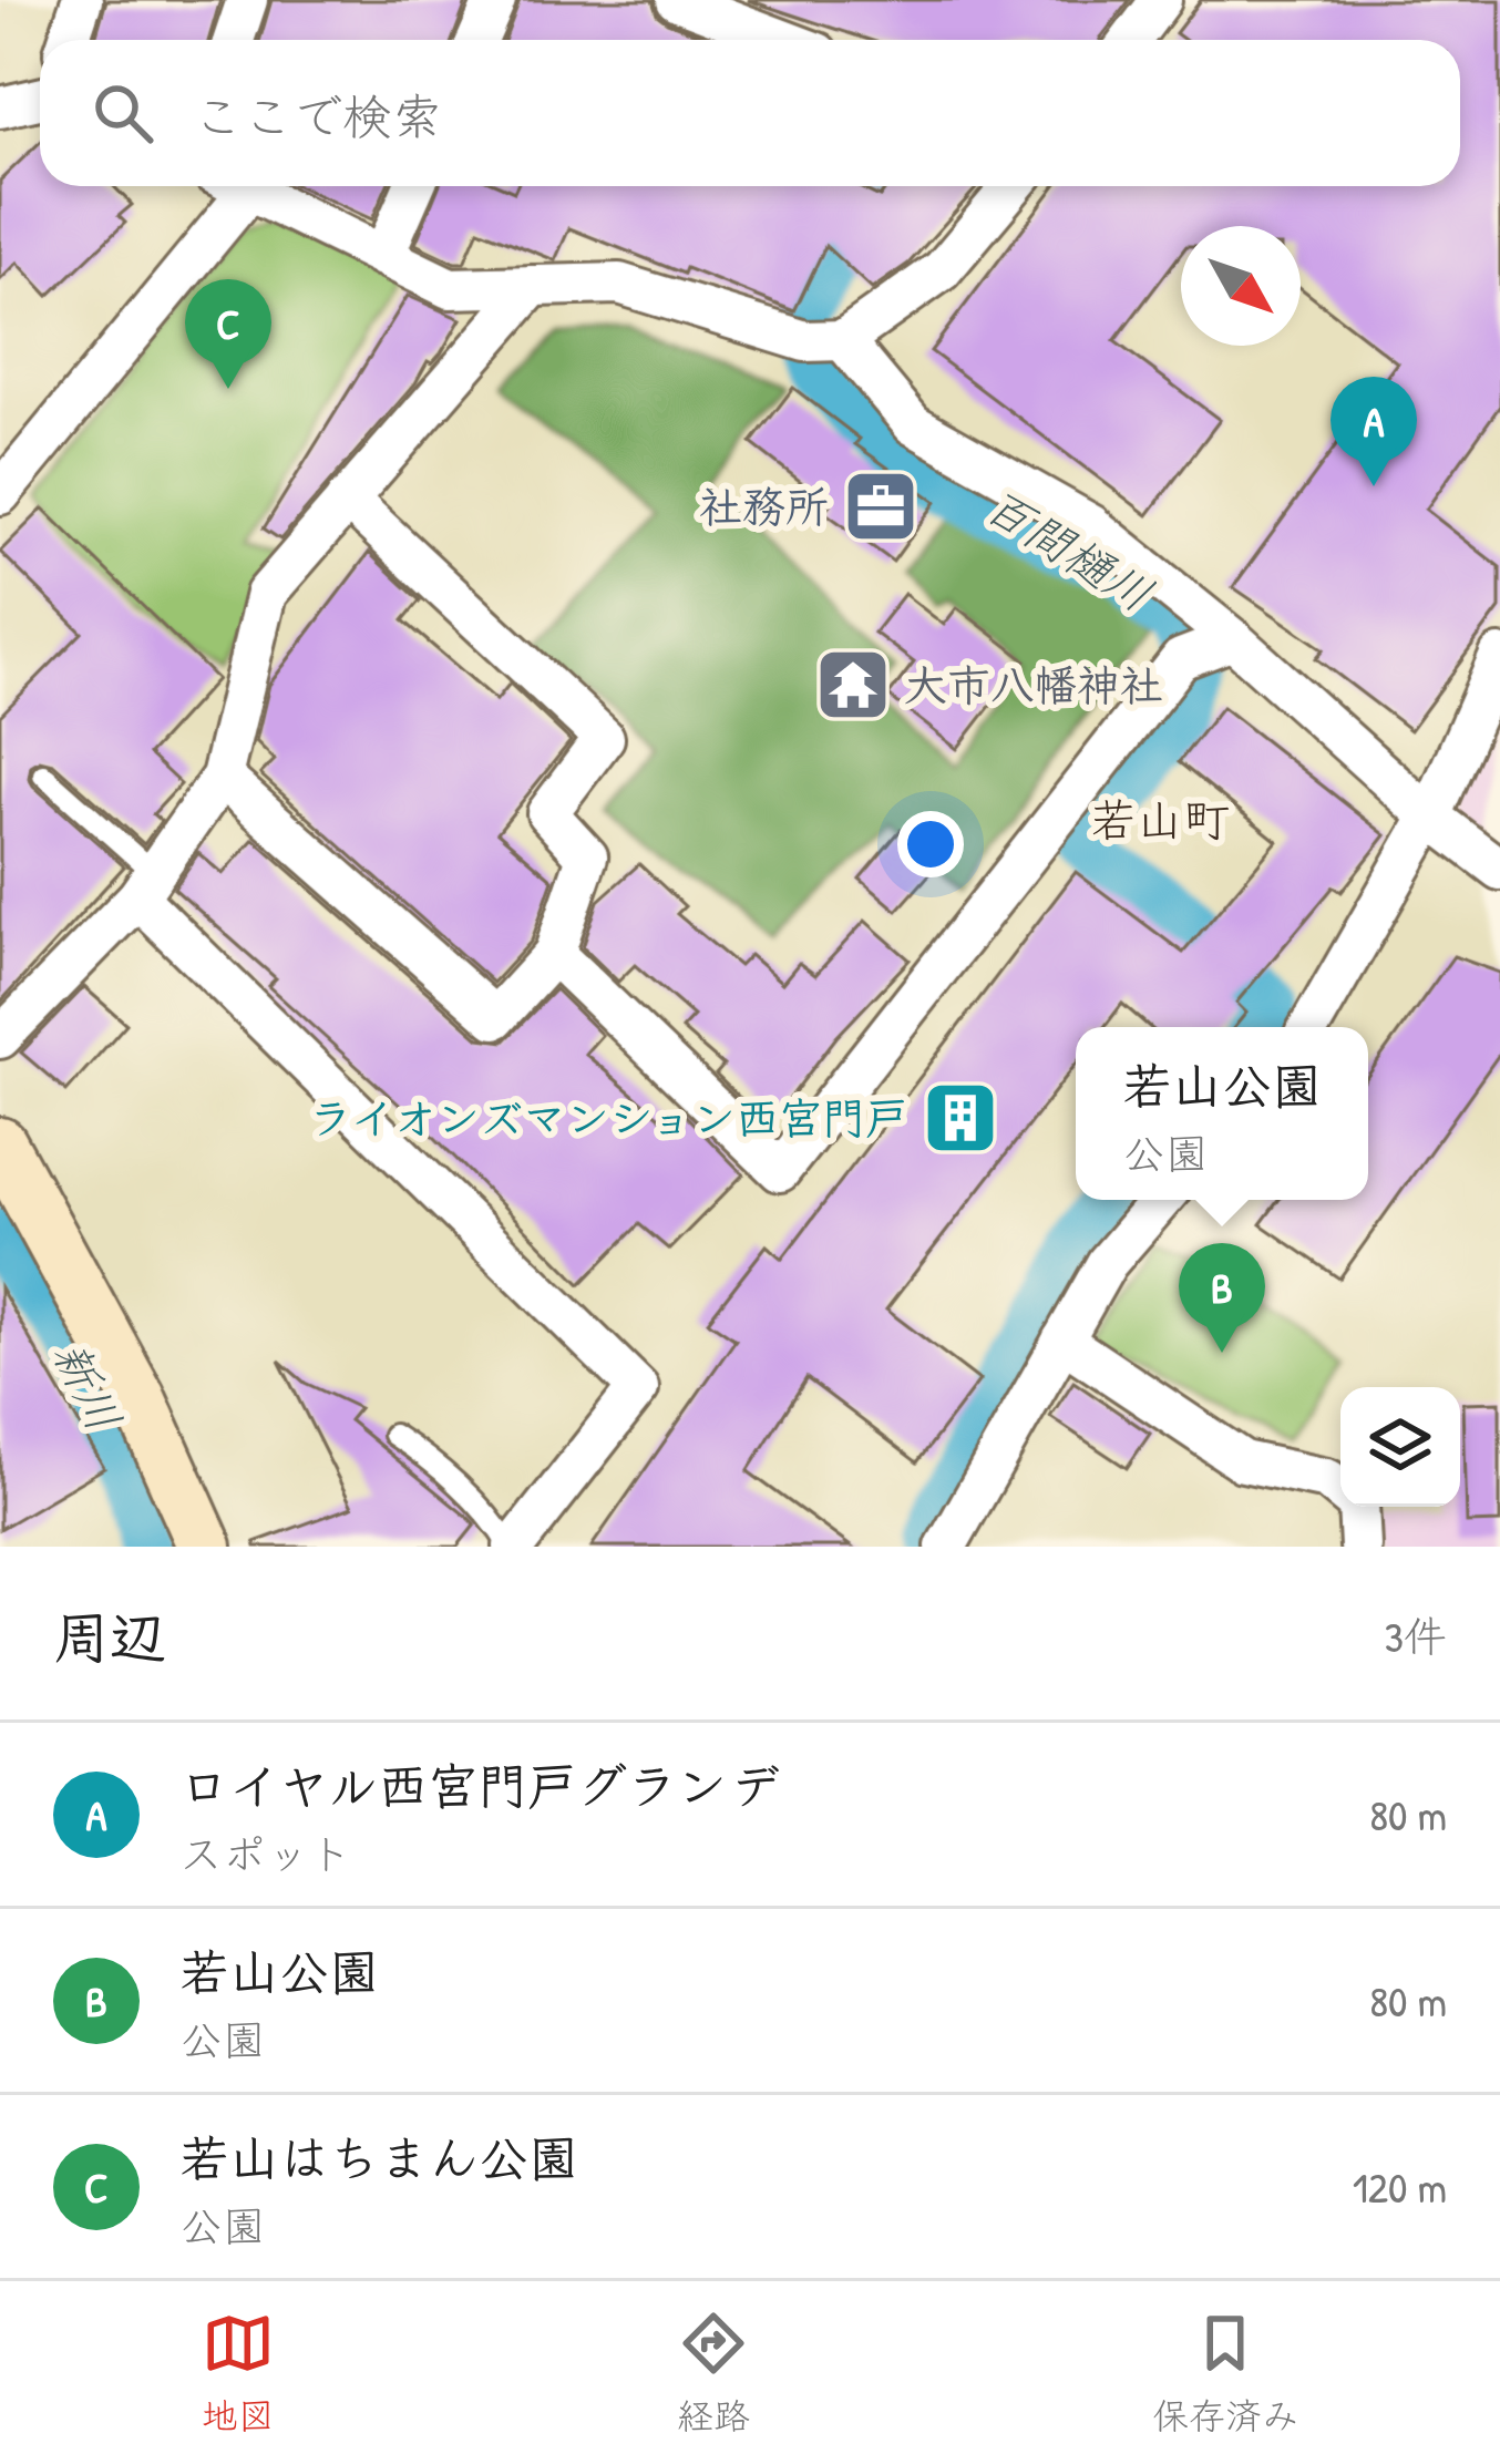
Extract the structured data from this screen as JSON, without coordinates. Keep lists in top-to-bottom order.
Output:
{
  "districts": ["若山町"],
  "water": ["百間樋川", "新川"],
  "places": {
    "office": ["社務所"],
    "temple": ["大市八幡神社"],
    "building": ["ライオンズマンション西宮門戸"]
  },
  "north": "bottom right",
  "page": {
    "search": "ここで検索",
    "pins": ["C", "A", "B"],
    "popup": ["若山公園", "公園"],
    "heading": ["周辺", "3件"],
    "list": [
      {
        "mark": "A",
        "name": "ロイヤル西宮門戸グランデ",
        "note": "スポット",
        "value": "80 m"
      },
      {
        "mark": "B",
        "name": "若山公園",
        "note": "公園",
        "value": "80 m"
      },
      {
        "mark": "C",
        "name": "若山はちまん公園",
        "note": "公園",
        "value": "120 m"
      }
    ],
    "nav": ["地図", "経路", "保存済み"]
  }
}
